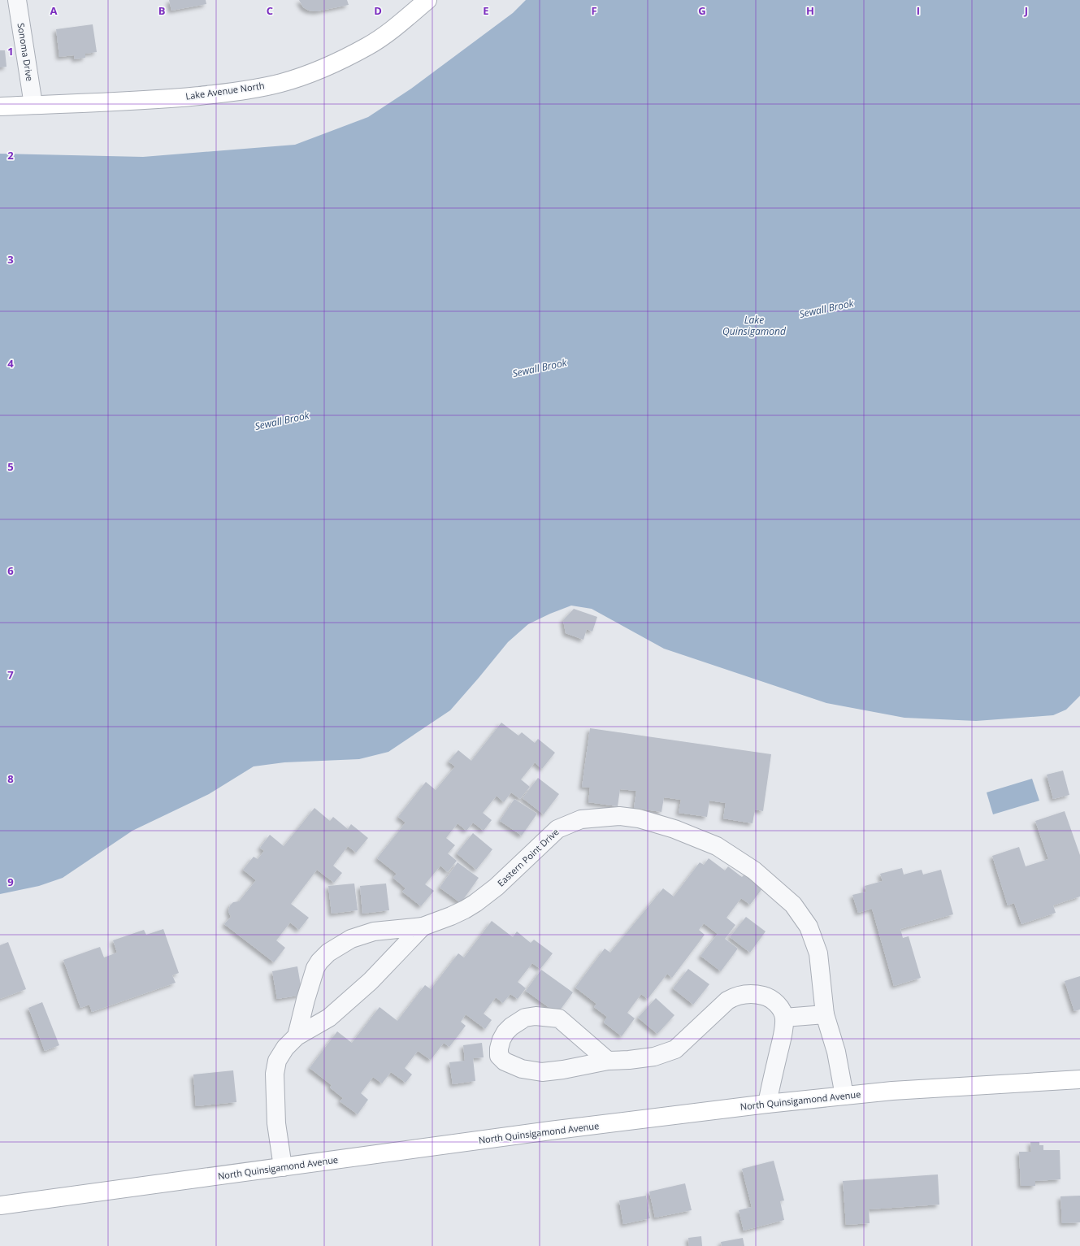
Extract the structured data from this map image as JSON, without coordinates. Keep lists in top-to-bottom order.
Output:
{
  "streets": {
    "main road": ["Lake Avenue North", "North Quinsigamond Avenue"],
    "street": ["Sonoma Drive", "Eastern Point Drive"]
  },
  "crossings": [
    ["Sonoma Drive", "Lake Avenue North"],
    ["Eastern Point Drive", "North Quinsigamond Avenue"]
  ],
  "water": ["Sewall Brook", "Lake Quinsigamond"],
  "grid": {
    "columns": [
      "A",
      "B",
      "C",
      "D",
      "E",
      "F",
      "G",
      "H",
      "I",
      "J"
    ],
    "rows": [
      "1",
      "2",
      "3",
      "4",
      "5",
      "6",
      "7",
      "8",
      "9"
    ]
  }
}
